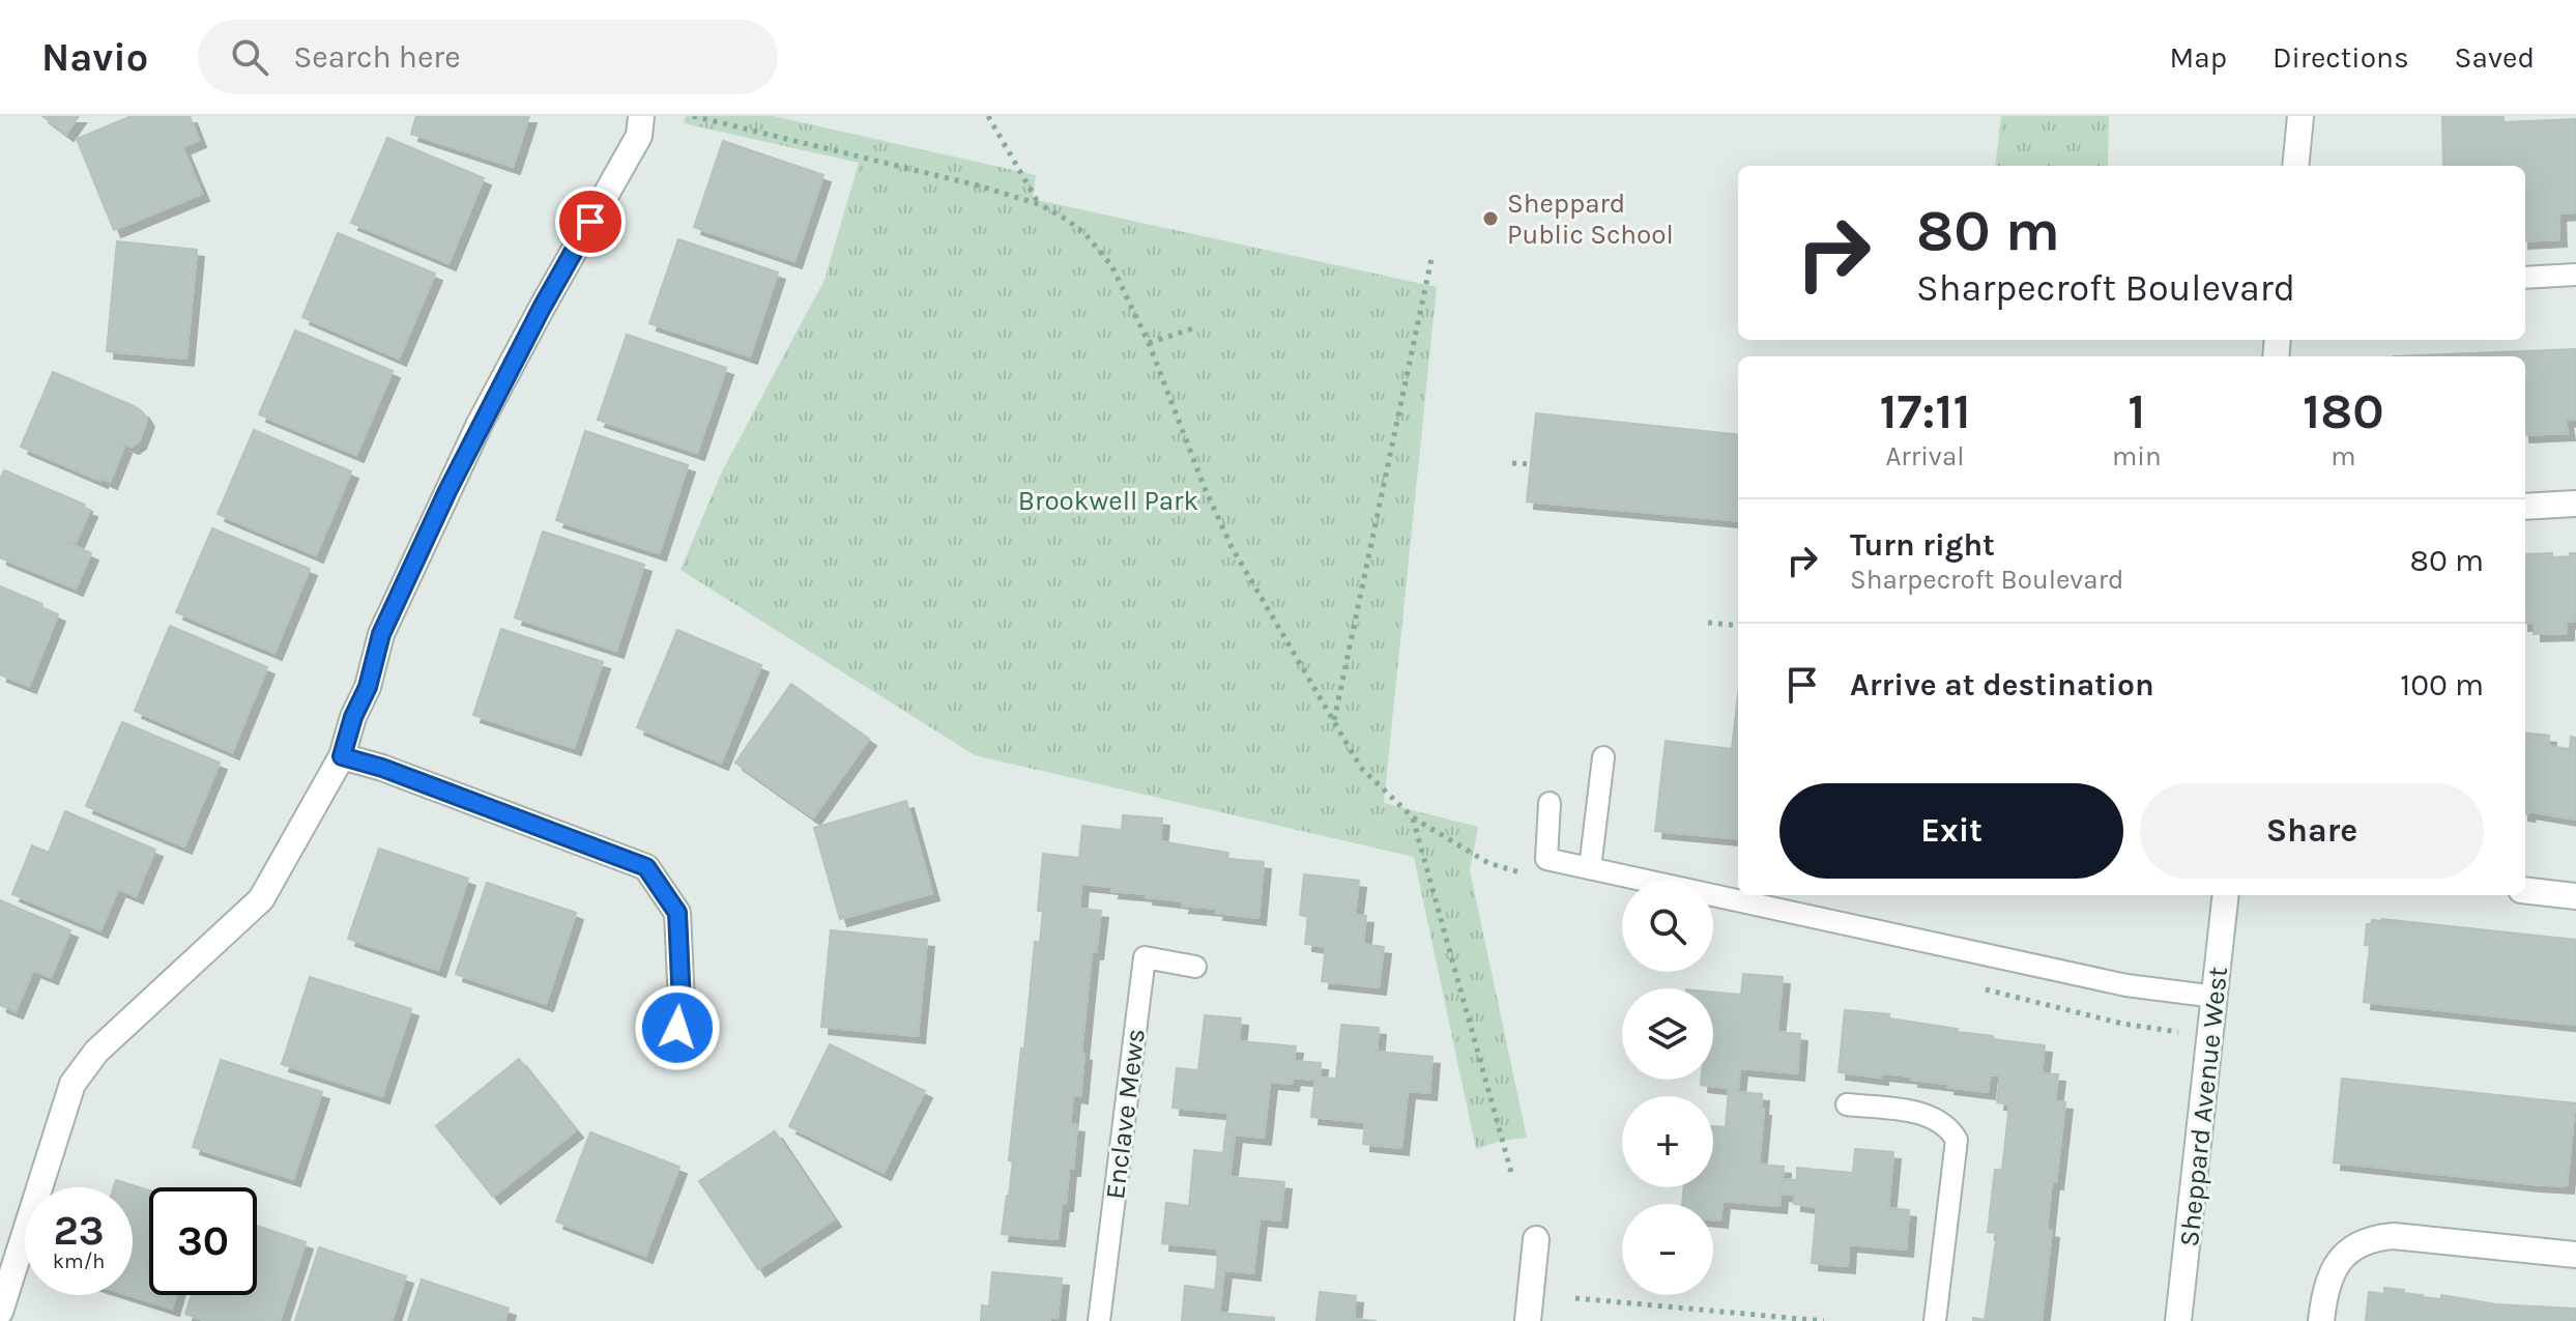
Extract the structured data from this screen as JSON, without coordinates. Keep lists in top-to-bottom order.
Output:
{
  "streets": {
    "street": ["Sheppard Avenue West"],
    "lane": ["Enclave Mews"]
  },
  "parks": ["Brookwell Park"],
  "places": ["Sheppard Public School"],
  "page": {
    "header": "Navio",
    "search": "Search here",
    "nav": ["Map", "Directions", "Saved"],
    "turn": ["80 m", "Sharpecroft Boulevard"],
    "eta": [
      "17:11",
      "Arrival",
      "1",
      "min",
      "180",
      "m"
    ],
    "list": [
      {
        "name": "Turn right",
        "note": "Sharpecroft Boulevard",
        "value": "80 m"
      },
      {
        "name": "Arrive at destination",
        "value": "100 m"
      }
    ],
    "buttons": ["Exit", "Share"],
    "map_buttons": ["+", "−"],
    "speed": "23 km/h",
    "limit": "30"
  }
}
